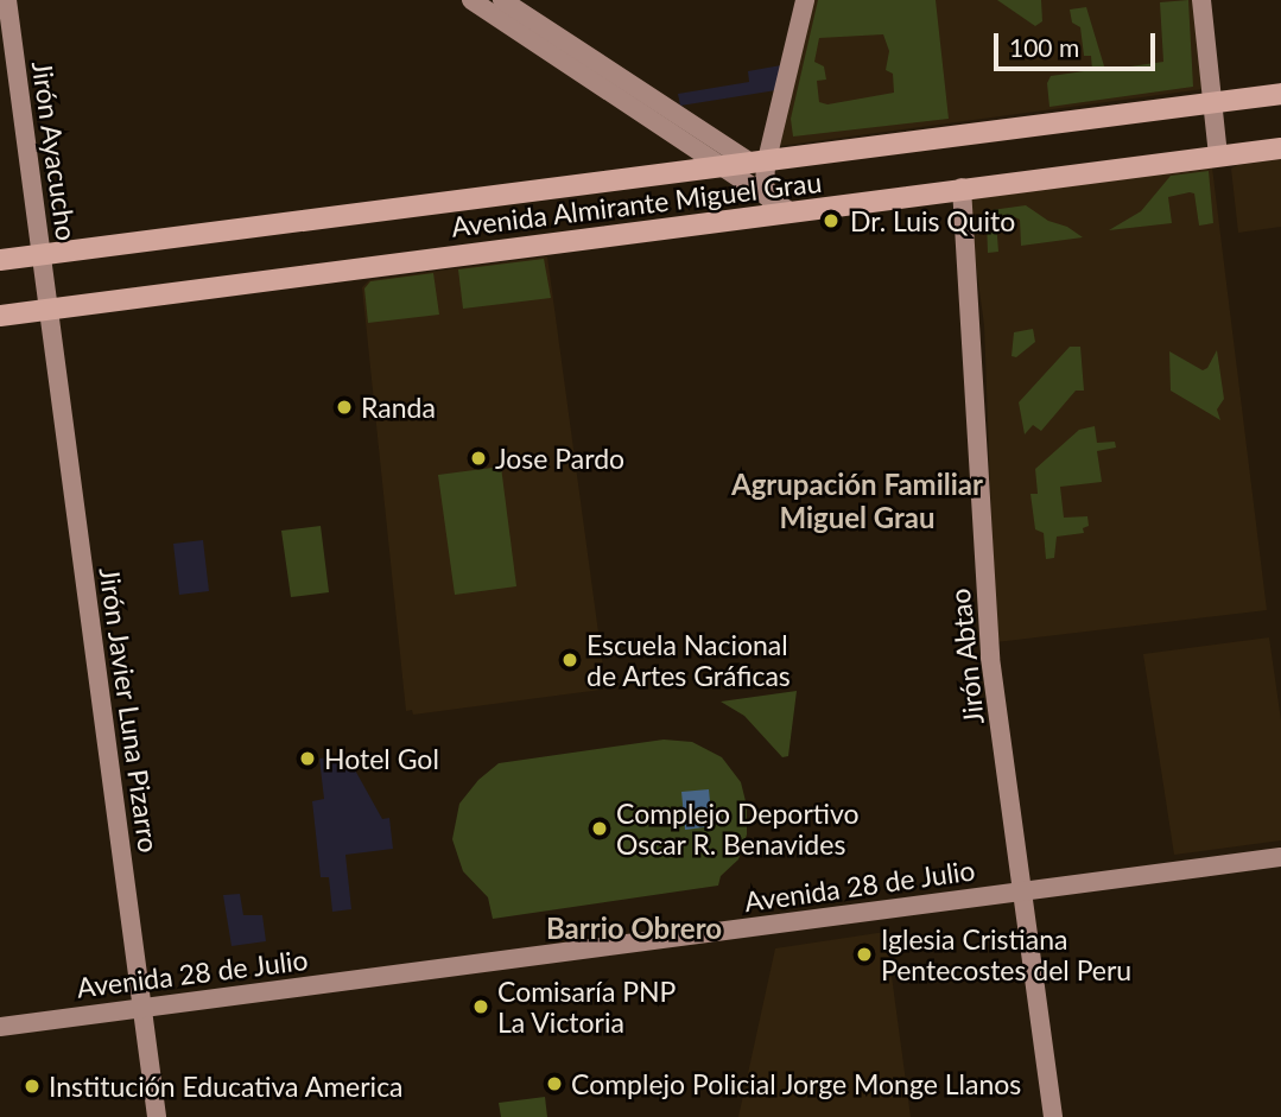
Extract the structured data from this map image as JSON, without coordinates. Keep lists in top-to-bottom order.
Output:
{
  "streets": {
    "main road": ["Avenida Almirante Miguel Grau"],
    "street": [
      "Jirón Ayacucho",
      "Jirón Abtao",
      "Jirón Javier Luna Pizarro",
      "Avenida 28 de Julio"
    ]
  },
  "crossings": [
    ["Jirón Ayacucho", "Avenida Almirante Miguel Grau"],
    ["Jirón Ayacucho", "Jirón Javier Luna Pizarro"],
    ["Avenida Almirante Miguel Grau", "Jirón Abtao"],
    ["Avenida Almirante Miguel Grau", "Jirón Javier Luna Pizarro"],
    ["Jirón Abtao", "Avenida 28 de Julio"],
    ["Jirón Javier Luna Pizarro", "Avenida 28 de Julio"]
  ],
  "districts": ["Agrupación Familiar Miguel Grau", "Barrio Obrero"],
  "places": [
    "Dr. Luis Quito",
    "Randa",
    "Jose Pardo",
    "Escuela Nacional de Artes Gráficas",
    "Hotel Gol",
    "Complejo Deportivo Oscar R. Benavides",
    "Iglesia Cristiana Pentecostes del Peru",
    "Comisaría PNP La Victoria",
    "Complejo Policial Jorge Monge Llanos",
    "Institución Educativa America"
  ],
  "scale_bar": "100 m"
}
